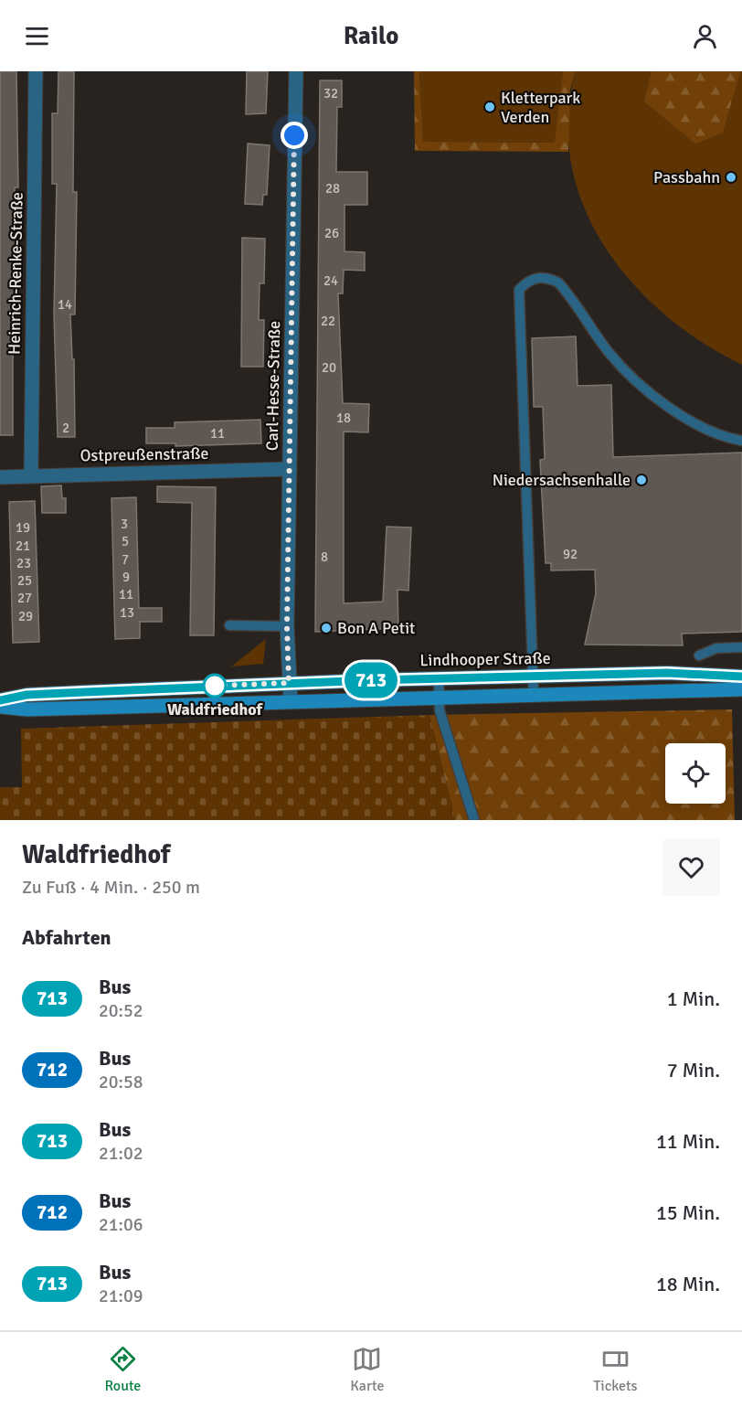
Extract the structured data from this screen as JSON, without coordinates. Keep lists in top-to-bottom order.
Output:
{
  "streets": {
    "main road": ["Lindhooper Straße"],
    "street": ["Heinrich-Renke-Straße", "Carl-Hesse-Straße", "Ostpreußenstraße"]
  },
  "crossings": [
    ["Heinrich-Renke-Straße", "Ostpreußenstraße"],
    ["Carl-Hesse-Straße", "Ostpreußenstraße"],
    ["Carl-Hesse-Straße", "Lindhooper Straße"]
  ],
  "places": [
    "Kletterpark Verden",
    "Passbahn",
    "Niedersachsenhalle",
    "Bon A Petit",
    "Waldfriedhof"
  ],
  "lines": ["bus line 713"],
  "house_numbers": [
    "32",
    "28",
    "26",
    "24",
    "14",
    "22",
    "20",
    "18",
    "2",
    "11",
    "3",
    "19",
    "5",
    "21",
    "92",
    "8",
    "7",
    "23",
    "9",
    "25",
    "11",
    "27",
    "13",
    "29"
  ],
  "page": {
    "header": "Railo",
    "on_map": "713",
    "heading": [
      ["Waldfriedhof", "Zu Fuß · 4 Min. · 250 m"],
      "Abfahrten"
    ],
    "list": [
      {
        "mark": "713",
        "name": "Bus",
        "note": "20:52",
        "value": "1 Min."
      },
      {
        "mark": "712",
        "name": "Bus",
        "note": "20:58",
        "value": "7 Min."
      },
      {
        "mark": "713",
        "name": "Bus",
        "note": "21:02",
        "value": "11 Min."
      },
      {
        "mark": "712",
        "name": "Bus",
        "note": "21:06",
        "value": "15 Min."
      },
      {
        "mark": "713",
        "name": "Bus",
        "note": "21:09",
        "value": "18 Min."
      }
    ],
    "tabs": ["Route", "Karte", "Tickets"]
  }
}
